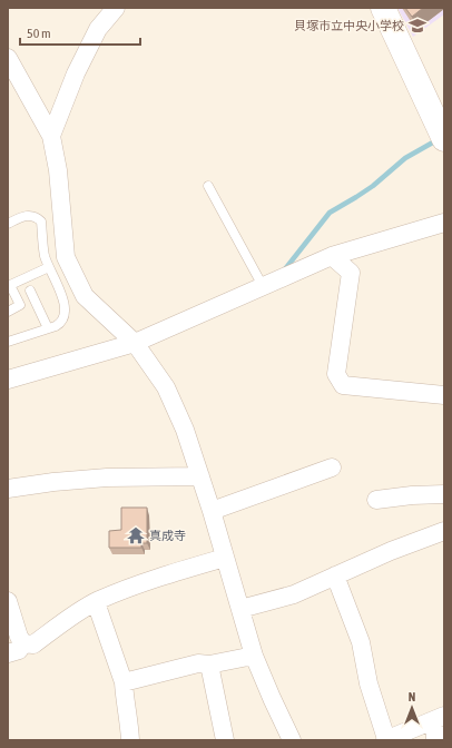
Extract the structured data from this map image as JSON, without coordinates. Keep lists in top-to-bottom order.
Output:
{
  "places": {
    "school or university": ["貝塚市立中央小学校"],
    "temple": ["真成寺"]
  },
  "scale_bar": "50 m",
  "north": "top"
}
